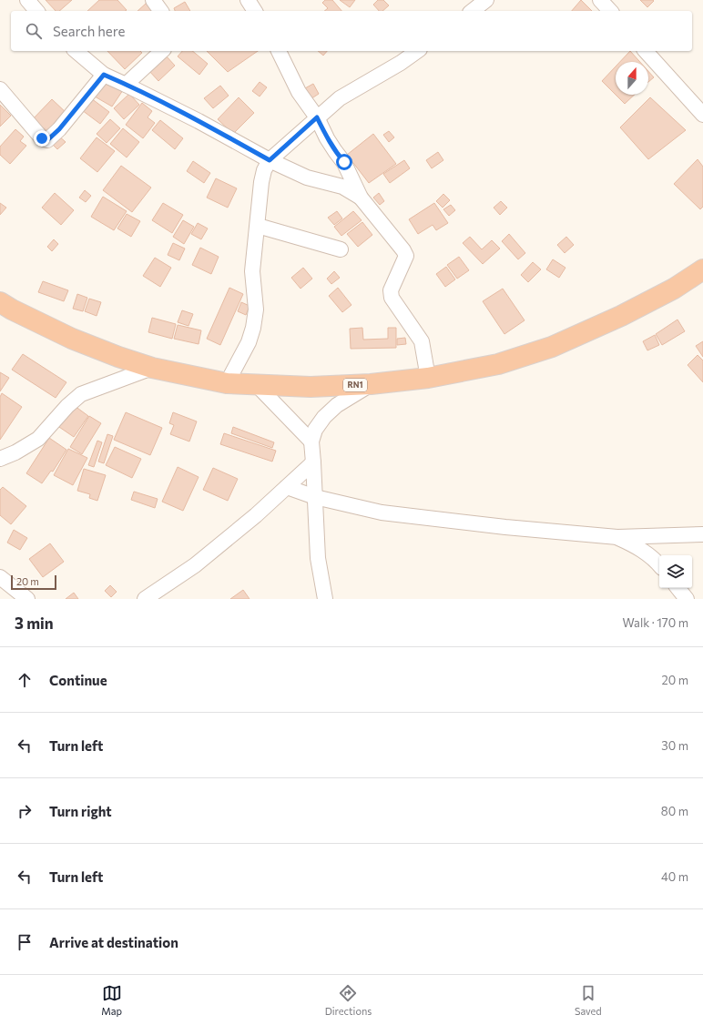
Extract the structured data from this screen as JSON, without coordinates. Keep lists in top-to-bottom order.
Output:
{
  "streets": {
    "highway": ["RN1"]
  },
  "scale_bar": "20 m",
  "north": "top",
  "page": {
    "search": "Search here",
    "scale": "20 m",
    "heading": ["3 min", "Walk · 170 m"],
    "list": [
      ["Continue", "20 m"],
      ["Turn left", "30 m"],
      ["Turn right", "80 m"],
      ["Turn left", "40 m"],
      "Arrive at destination"
    ],
    "nav": ["Map", "Directions", "Saved"]
  }
}
